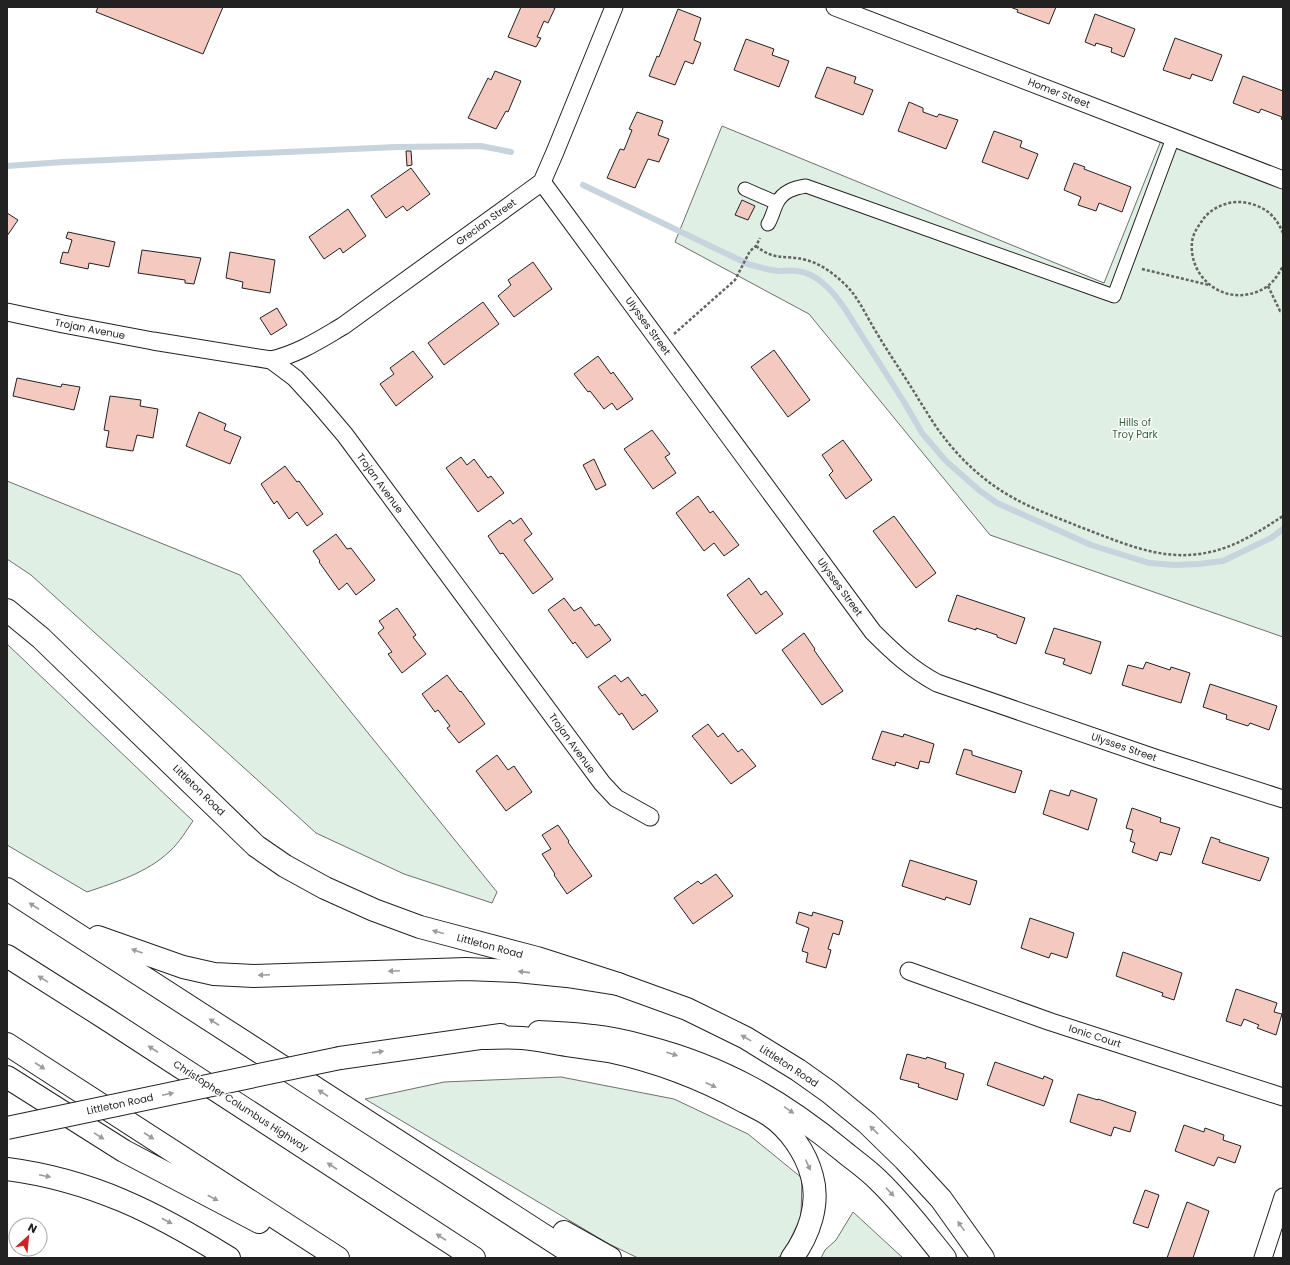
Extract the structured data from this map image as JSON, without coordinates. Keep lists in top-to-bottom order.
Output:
{
  "streets": {
    "main road": ["Littleton Road", "Christopher Columbus Highway"],
    "street": [
      "Homer Street",
      "Grecian Street",
      "Ulysses Street",
      "Trojan Avenue",
      "Ionic Court"
    ]
  },
  "crossings": [
    ["Grecian Street", "Ulysses Street"],
    ["Grecian Street", "Trojan Avenue"]
  ],
  "parks": ["Hills of Troy Park"],
  "north": "top right"
}
